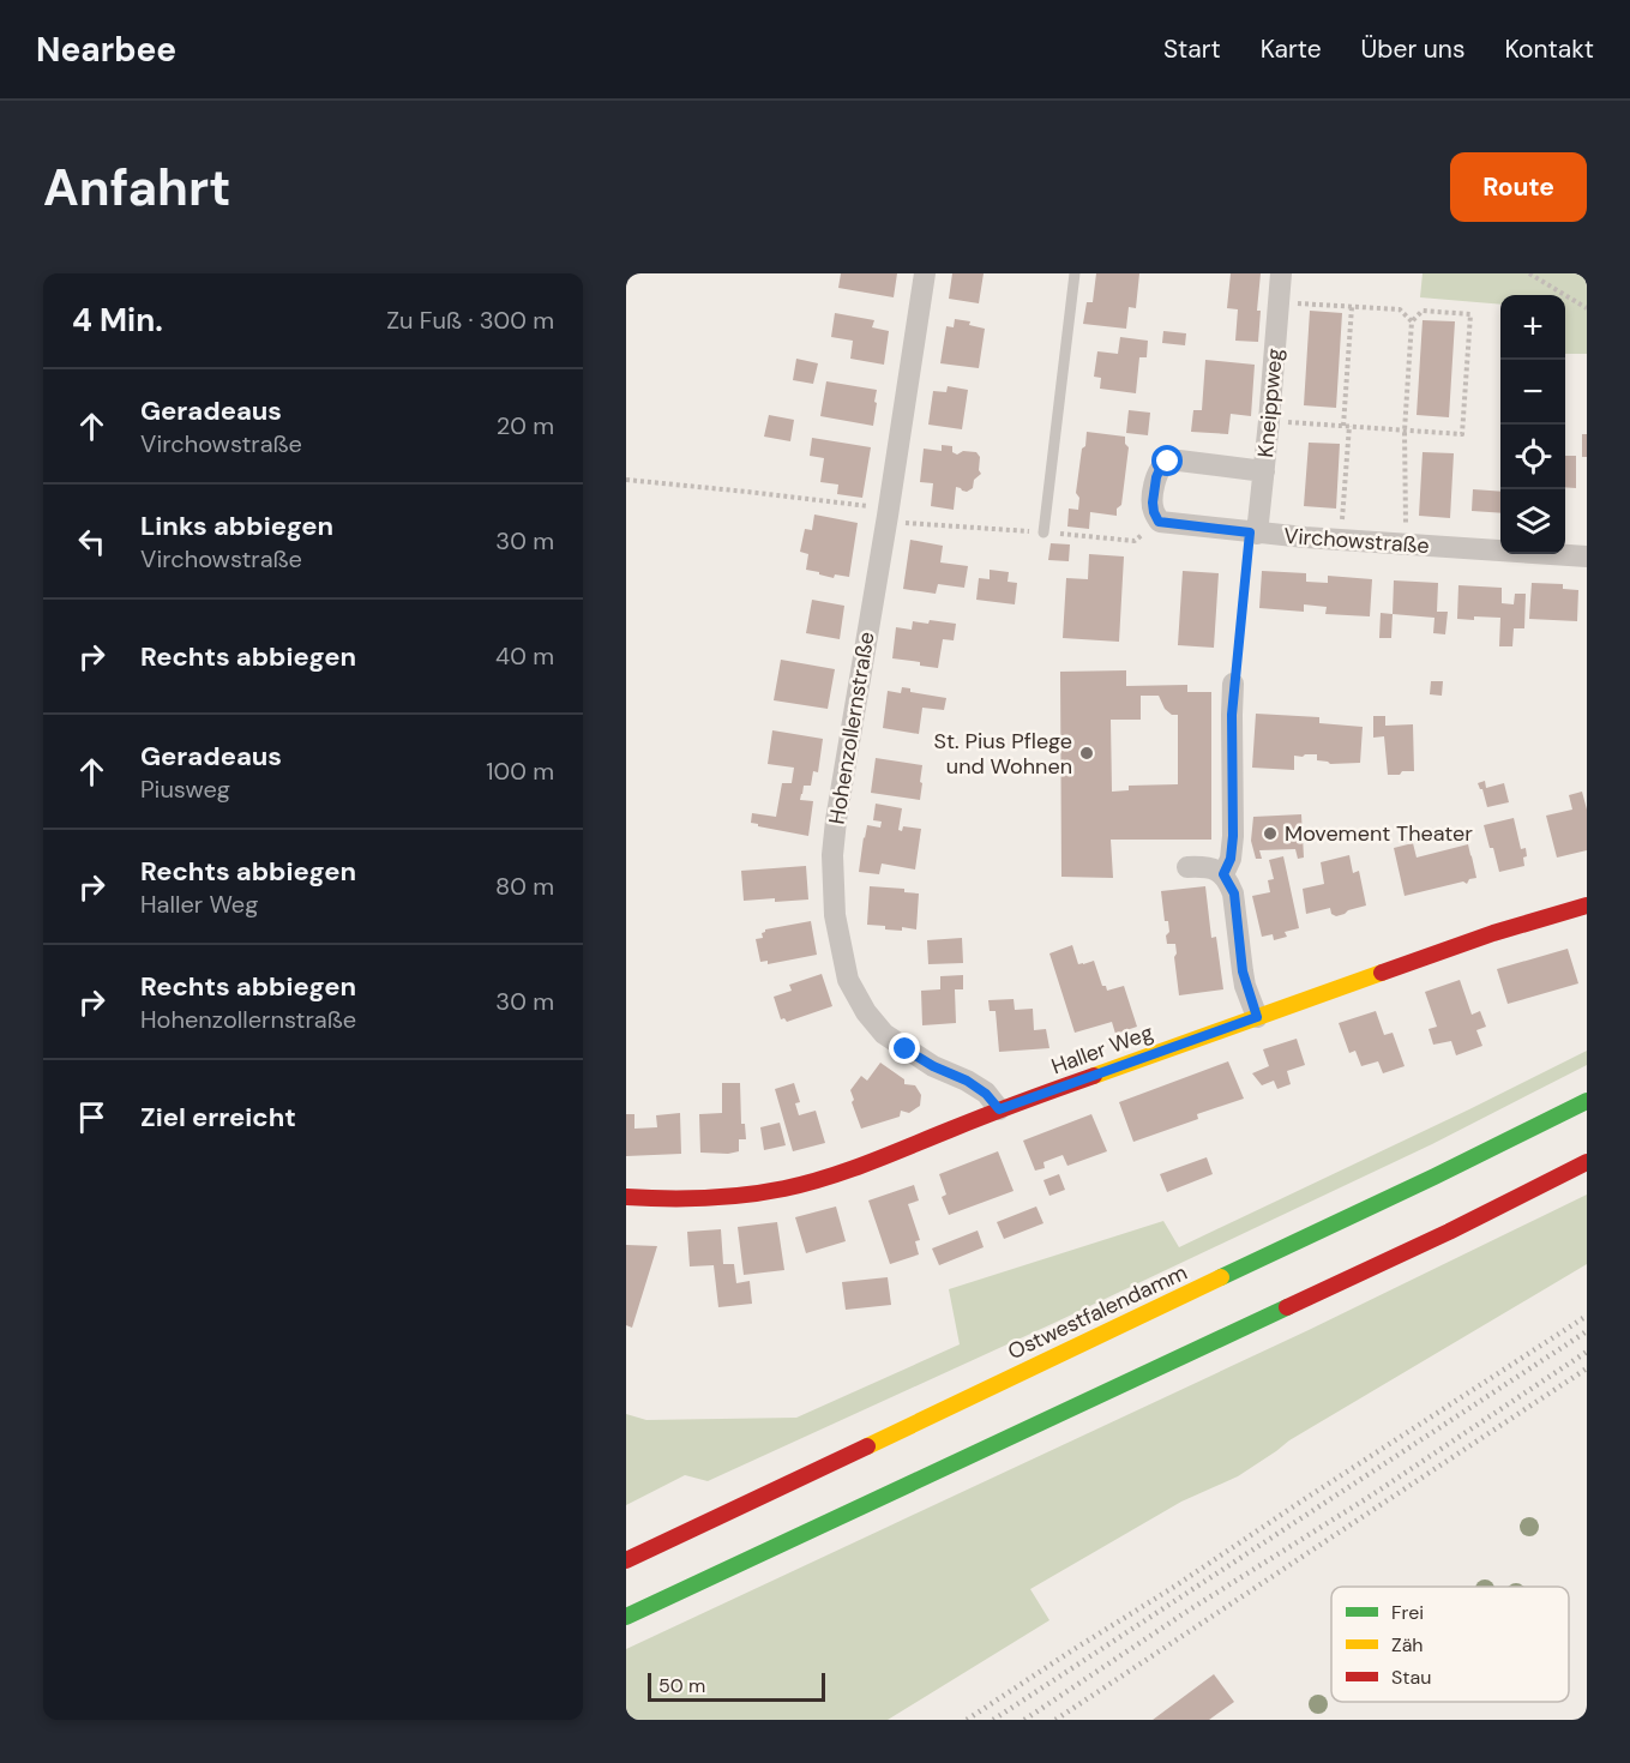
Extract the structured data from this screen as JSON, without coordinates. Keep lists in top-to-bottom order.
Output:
{
  "streets": {
    "main road": ["Haller Weg", "Ostwestfalendamm"],
    "street": ["Kneippweg", "Virchowstraße", "Hohenzollernstraße"]
  },
  "crossings": [
    ["Kneippweg", "Virchowstraße"],
    ["Hohenzollernstraße", "Haller Weg"]
  ],
  "places": ["St. Pius Pflege und Wohnen", "Movement Theater"],
  "legend": ["Frei", "Zäh", "Stau"],
  "scale_bar": "50 m",
  "page": {
    "header": "Nearbee",
    "nav": [
      "Start",
      "Karte",
      "Über uns",
      "Kontakt"
    ],
    "buttons": "Route",
    "title": "Anfahrt",
    "heading": ["4 Min.", "Zu Fuß · 300 m"],
    "map_buttons": ["+", "−"],
    "list": [
      ["Geradeaus", "Virchowstraße", "20 m"],
      ["Links abbiegen", "Virchowstraße", "30 m"],
      ["Rechts abbiegen", "40 m"],
      ["Geradeaus", "Piusweg", "100 m"],
      ["Rechts abbiegen", "Haller Weg", "80 m"],
      ["Rechts abbiegen", "Hohenzollernstraße", "30 m"],
      "Ziel erreicht"
    ],
    "scale": "50 m"
  }
}
